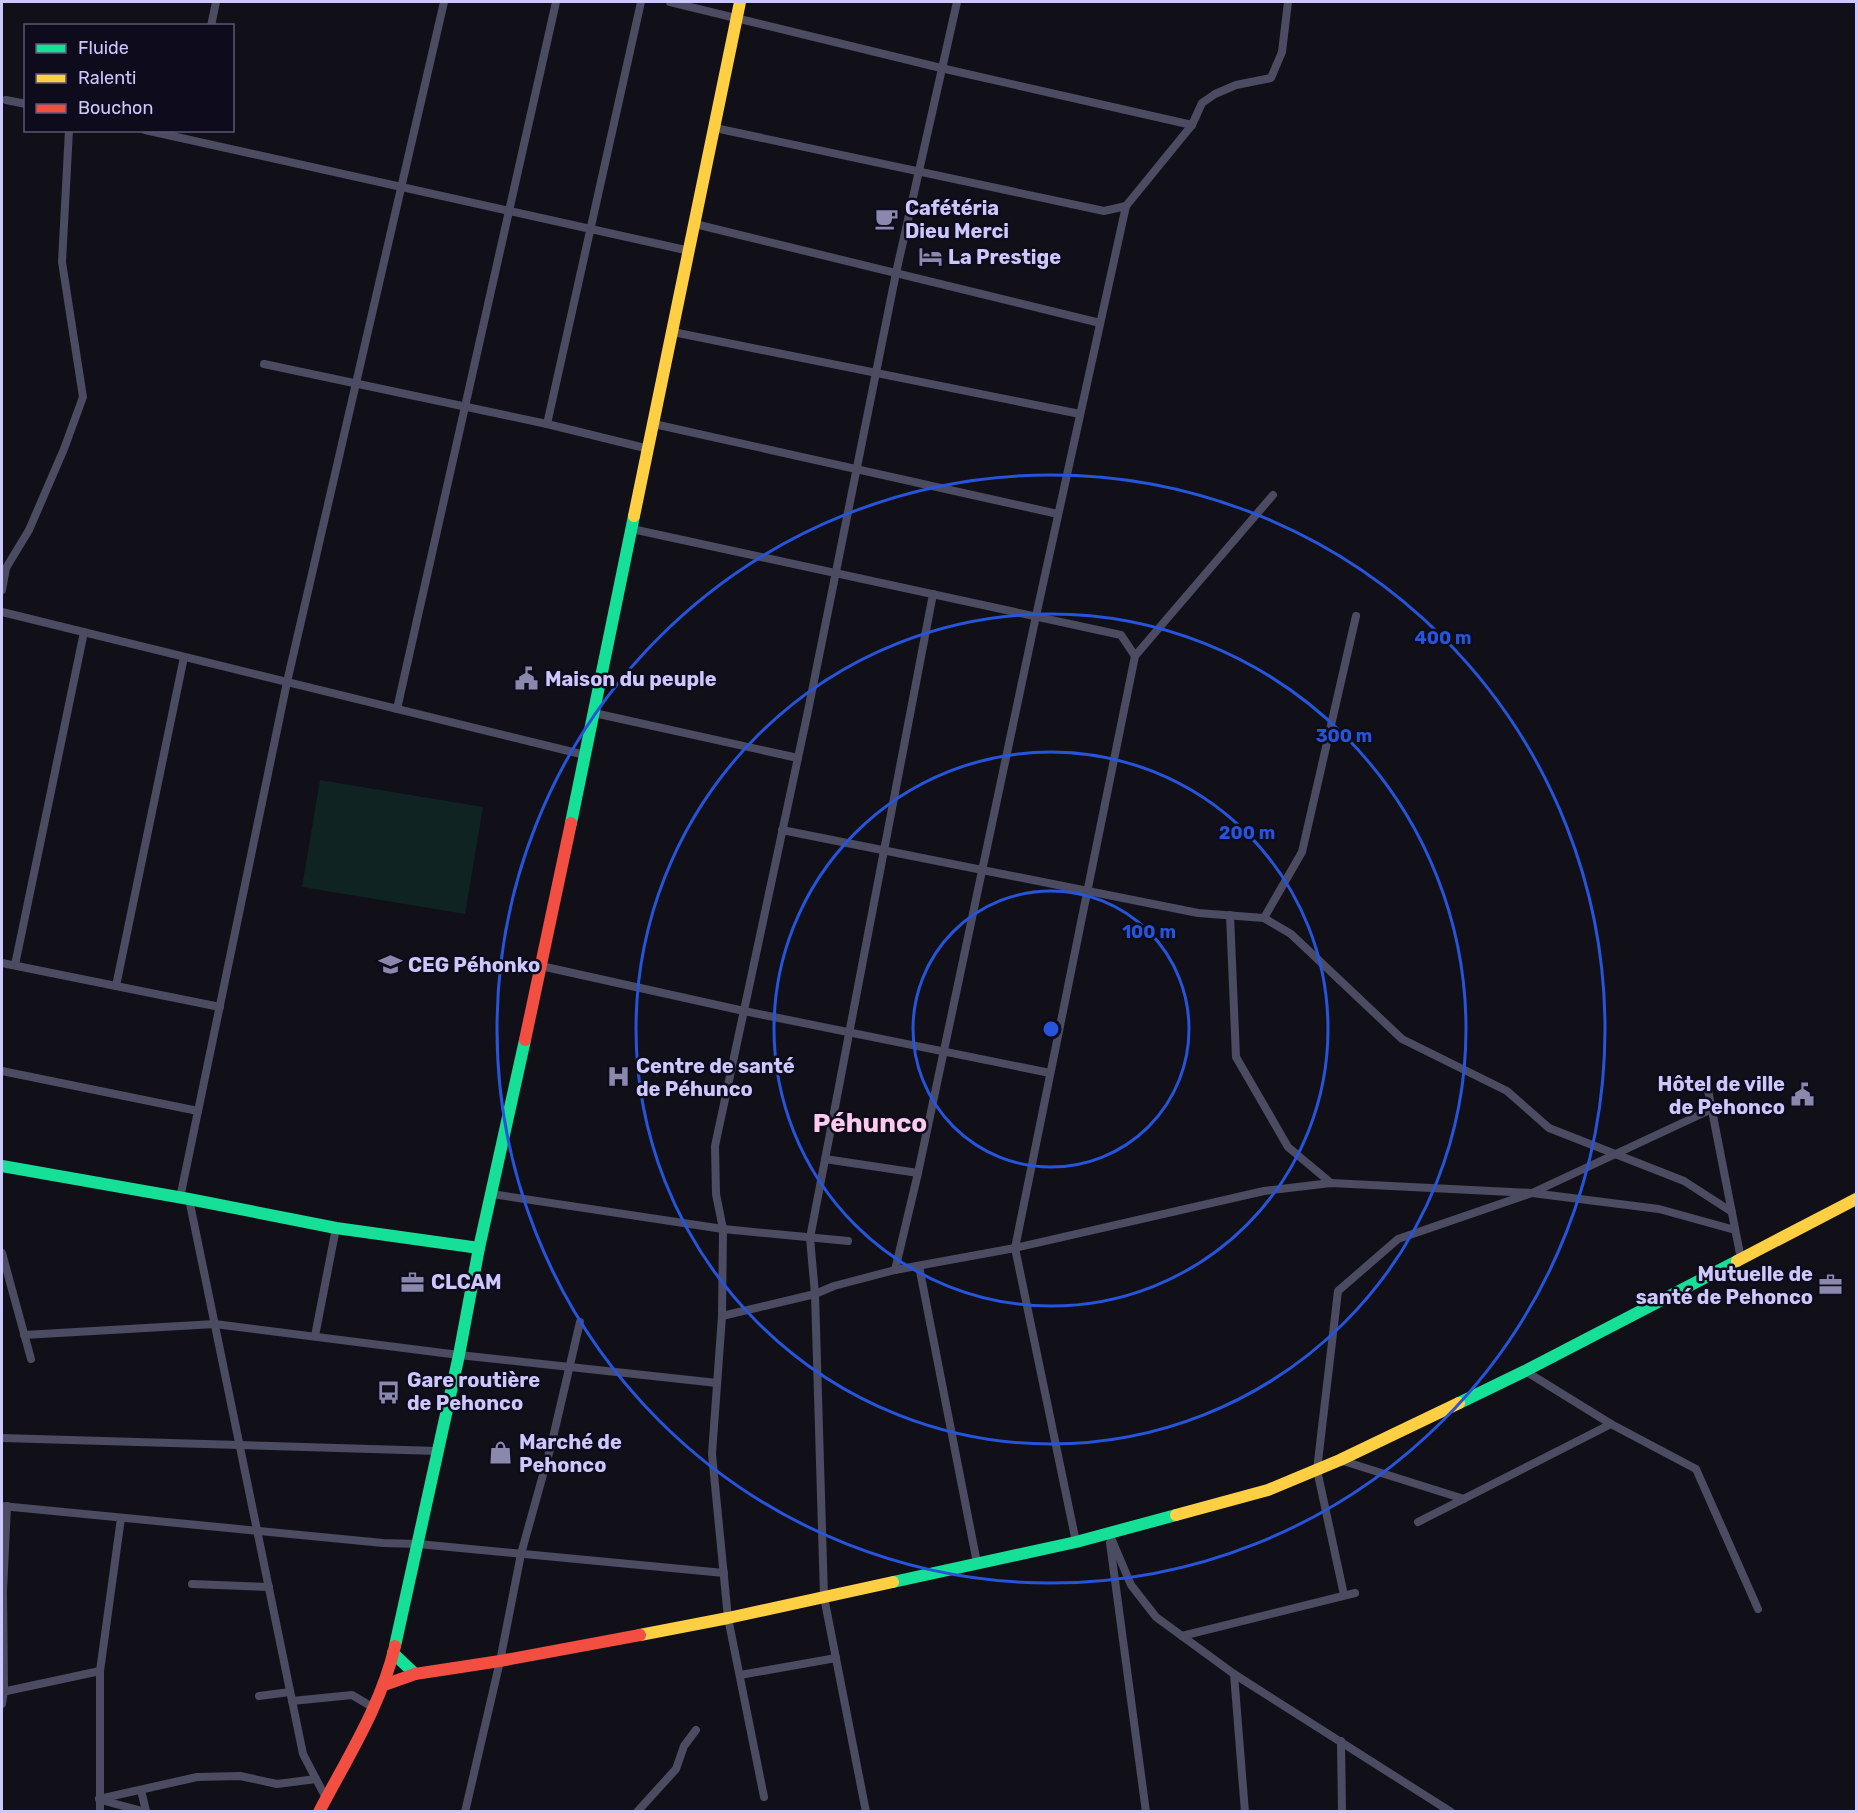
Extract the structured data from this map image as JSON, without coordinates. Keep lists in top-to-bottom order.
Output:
{
  "districts": ["Péhunco"],
  "places": {
    "cafe": ["Cafétéria Dieu Merci"],
    "hotel": ["La Prestige"],
    "public building": ["Maison du peuple", "Hôtel de ville de Pehonco"],
    "school or university": ["CEG Péhonko"],
    "hospital": ["Centre de santé de Péhunco"],
    "office": ["CLCAM", "Mutuelle de santé de Pehonco"],
    "bus stop": ["Gare routière de Pehonco"],
    "shop": ["Marché de Pehonco"]
  },
  "legend": ["Fluide", "Ralenti", "Bouchon"],
  "rings": [
    "400 m",
    "300 m",
    "200 m",
    "100 m"
  ]
}
